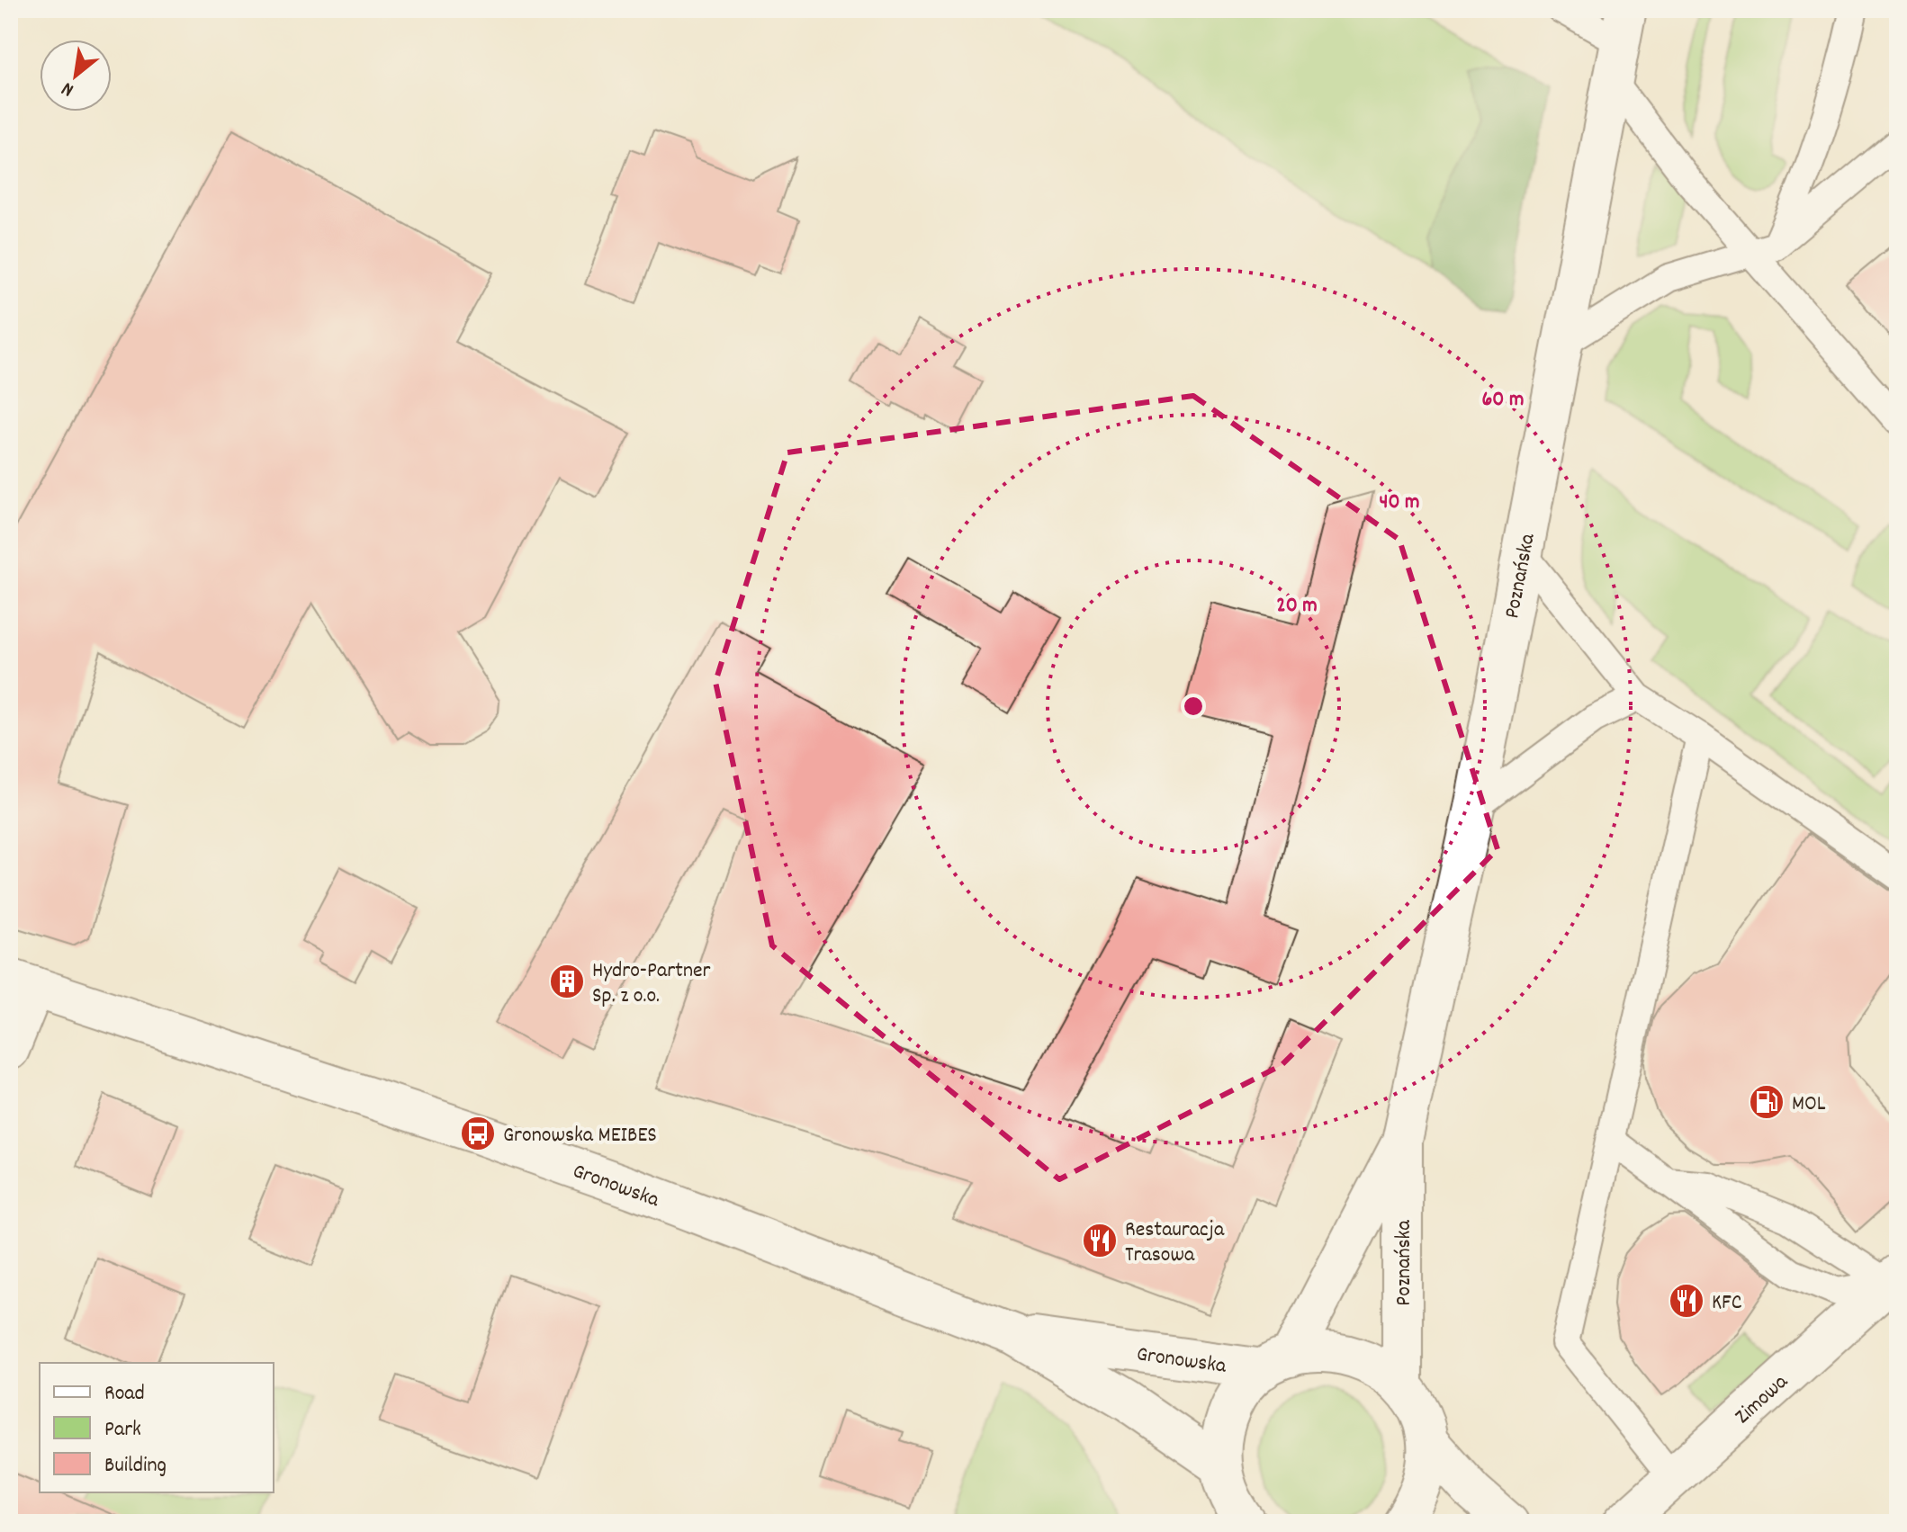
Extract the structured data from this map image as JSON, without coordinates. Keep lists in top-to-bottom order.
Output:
{
  "streets": {
    "main road": ["Poznańska", "Gronowska", "Zimowa"]
  },
  "crossings": [
    ["Poznańska", "Gronowska"]
  ],
  "places": {
    "building": ["Hydro-Partner Sp. z o.o."],
    "fuel station": ["MOL"],
    "bus stop": ["Gronowska MEIBES"],
    "restaurant": ["Restauracja Trasowa", "KFC"]
  },
  "legend": ["Road", "Park", "Building"],
  "north": "bottom left",
  "rings": ["60 m", "40 m", "20 m"]
}
